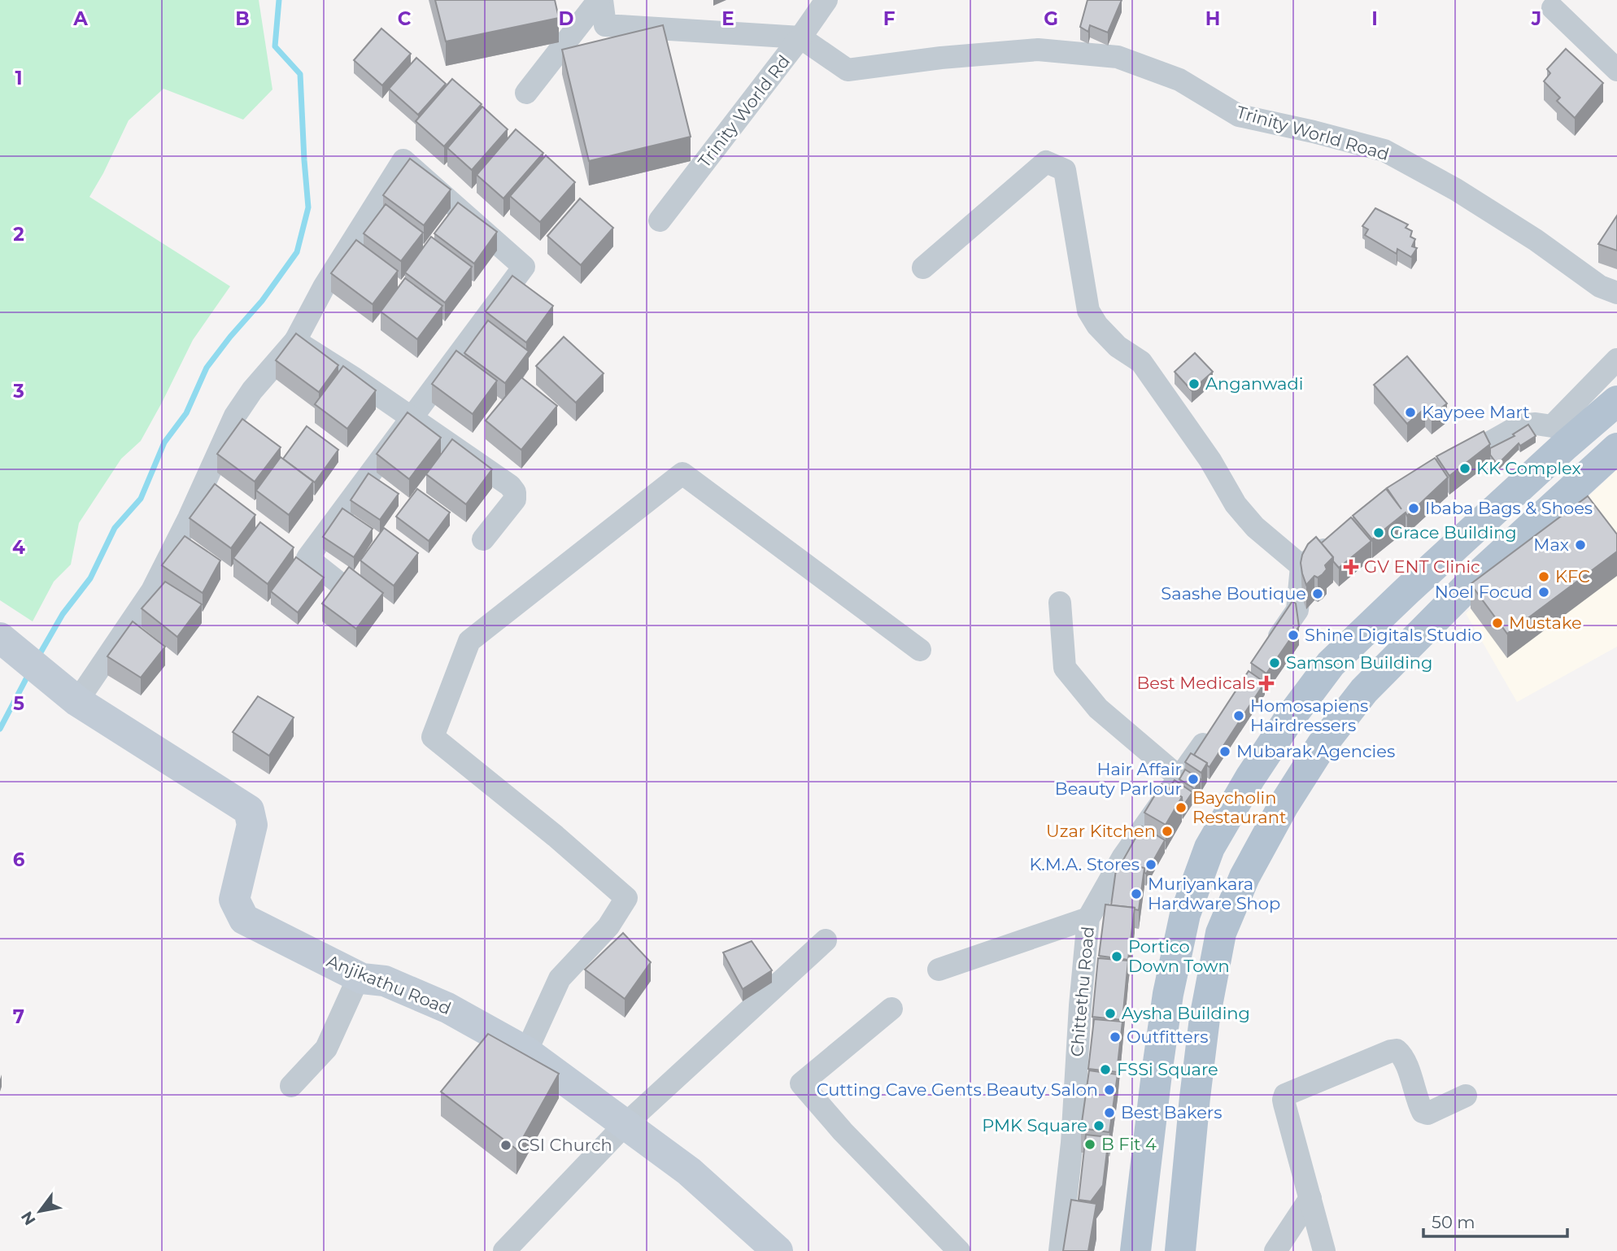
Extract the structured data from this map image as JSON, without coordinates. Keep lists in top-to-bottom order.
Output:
{
  "streets": {
    "street": [
      "Trinity World Rd",
      "Trinity World Road",
      "Anjikathu Road",
      "Chittethu Road"
    ]
  },
  "crossings": [
    ["Trinity World Rd", "Trinity World Road"]
  ],
  "places": {
    "other": [
      "Anganwadi",
      "Kaypee Mart",
      "KK Complex",
      "Ibaba Bags & Shoes",
      "Grace Building",
      "Max",
      "KFC",
      "Noel Focud",
      "Saashe Boutique",
      "Mustake",
      "Shine Digitals Studio",
      "Samson Building",
      "Homosapiens Hairdressers",
      "Mubarak Agencies",
      "Hair Affair Beauty Parlour",
      "Baycholin Restaurant",
      "Uzar Kitchen",
      "K.M.A. Stores",
      "Muriyankara Hardware Shop",
      "Portico Down Town",
      "Aysha Building",
      "Outfitters",
      "FSSi Square",
      "Cutting Cave Gents Beauty Salon",
      "Best Bakers",
      "PMK Square",
      "B Fit 4",
      "CSI Church"
    ],
    "health": ["GV ENT Clinic", "Best Medicals"]
  },
  "scale_bar": "50 m",
  "north": "bottom left",
  "grid": {
    "columns": [
      "A",
      "B",
      "C",
      "D",
      "E",
      "F",
      "G",
      "H",
      "I",
      "J"
    ],
    "rows": [
      "1",
      "2",
      "3",
      "4",
      "5",
      "6",
      "7"
    ]
  }
}
